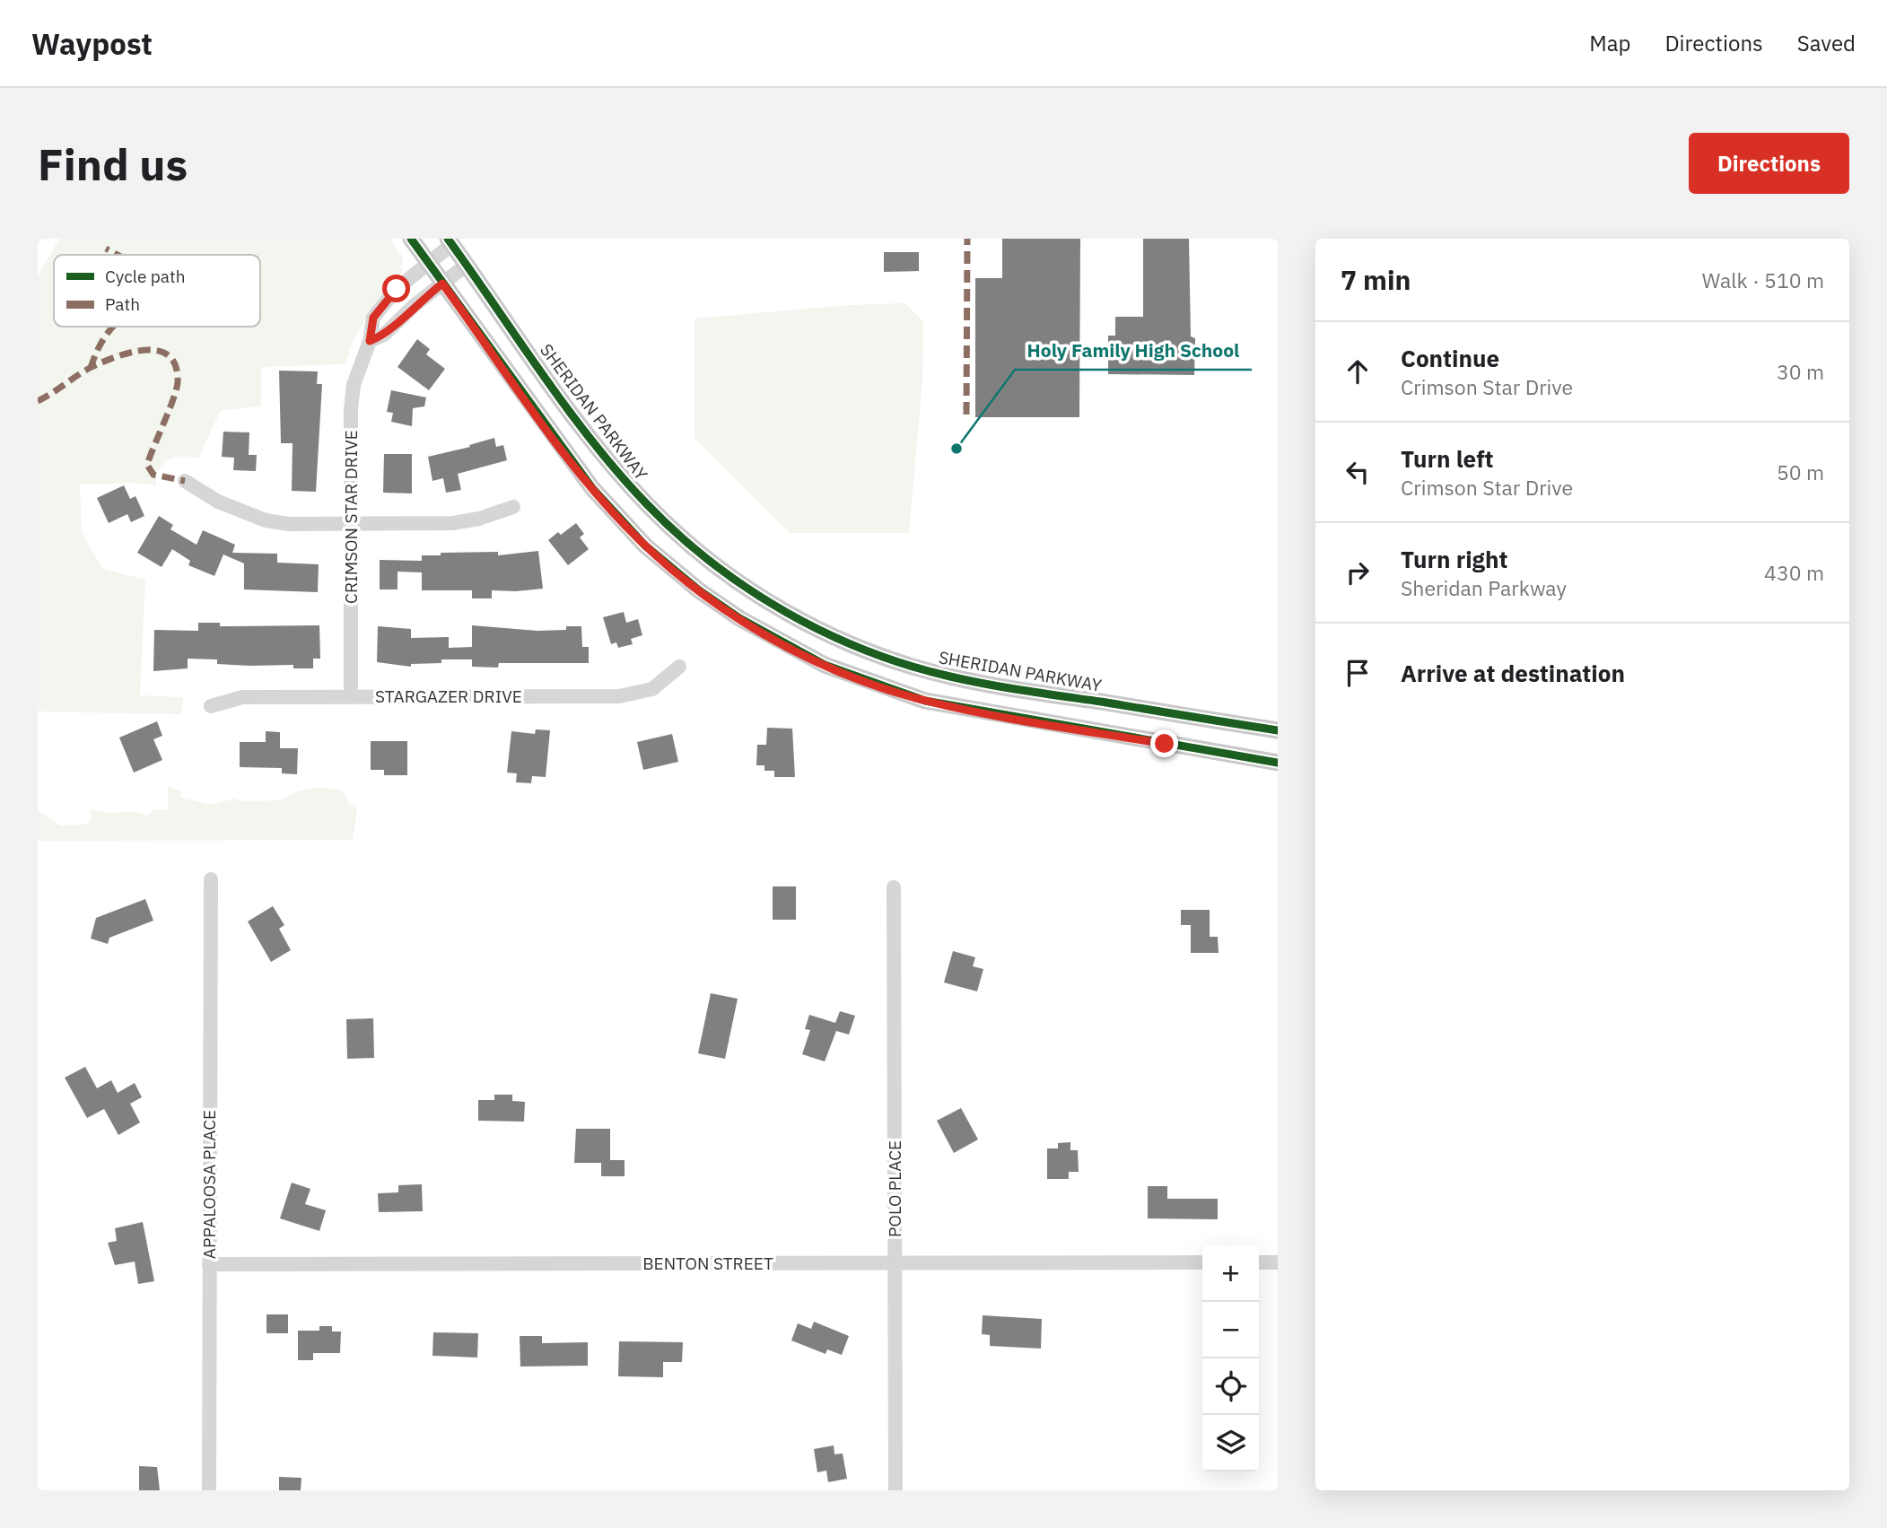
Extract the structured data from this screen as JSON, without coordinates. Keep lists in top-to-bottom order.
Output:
{
  "streets": {
    "main road": ["SHERIDAN PARKWAY"],
    "street": [
      "CRIMSON STAR DRIVE",
      "STARGAZER DRIVE",
      "APPALOOSA PLACE",
      "POLO PLACE",
      "BENTON STREET"
    ]
  },
  "crossings": [
    ["SHERIDAN PARKWAY", "CRIMSON STAR DRIVE"],
    ["CRIMSON STAR DRIVE", "STARGAZER DRIVE"],
    ["APPALOOSA PLACE", "BENTON STREET"],
    ["POLO PLACE", "BENTON STREET"]
  ],
  "places": ["Holy Family High School"],
  "legend": ["Cycle path", "Path"],
  "page": {
    "header": "Waypost",
    "nav": ["Map", "Directions", "Saved"],
    "buttons": "Directions",
    "title": "Find us",
    "heading": ["7 min", "Walk · 510 m"],
    "list": [
      ["Continue", "Crimson Star Drive", "30 m"],
      ["Turn left", "Crimson Star Drive", "50 m"],
      ["Turn right", "Sheridan Parkway", "430 m"],
      "Arrive at destination"
    ],
    "map_buttons": ["+", "−"]
  }
}
